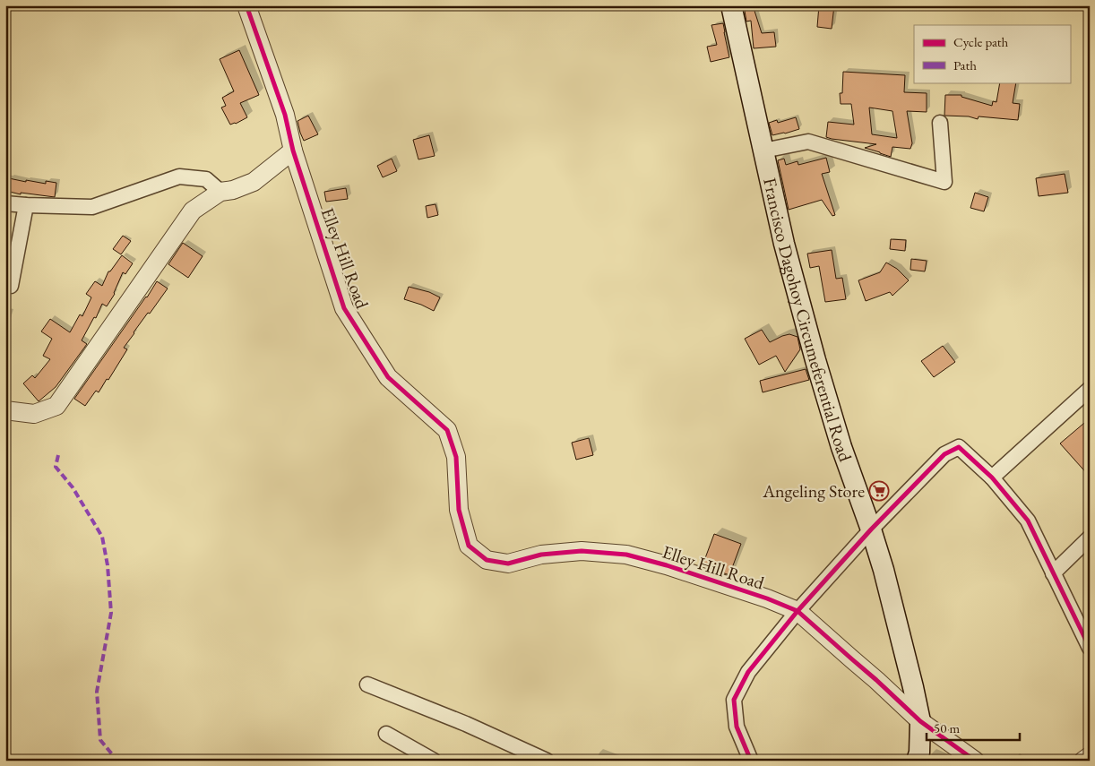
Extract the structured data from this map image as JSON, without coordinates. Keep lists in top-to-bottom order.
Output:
{
  "streets": {
    "main road": ["Francisco Dagohoy Circumeferential Road"],
    "street": ["Elley Hill Road"]
  },
  "crossings": [
    ["Elley Hill Road", "Francisco Dagohoy Circumeferential Road"]
  ],
  "places": {
    "supermarket": ["Angeling Store"]
  },
  "legend": ["Cycle path", "Path"],
  "scale_bar": "50 m"
}
